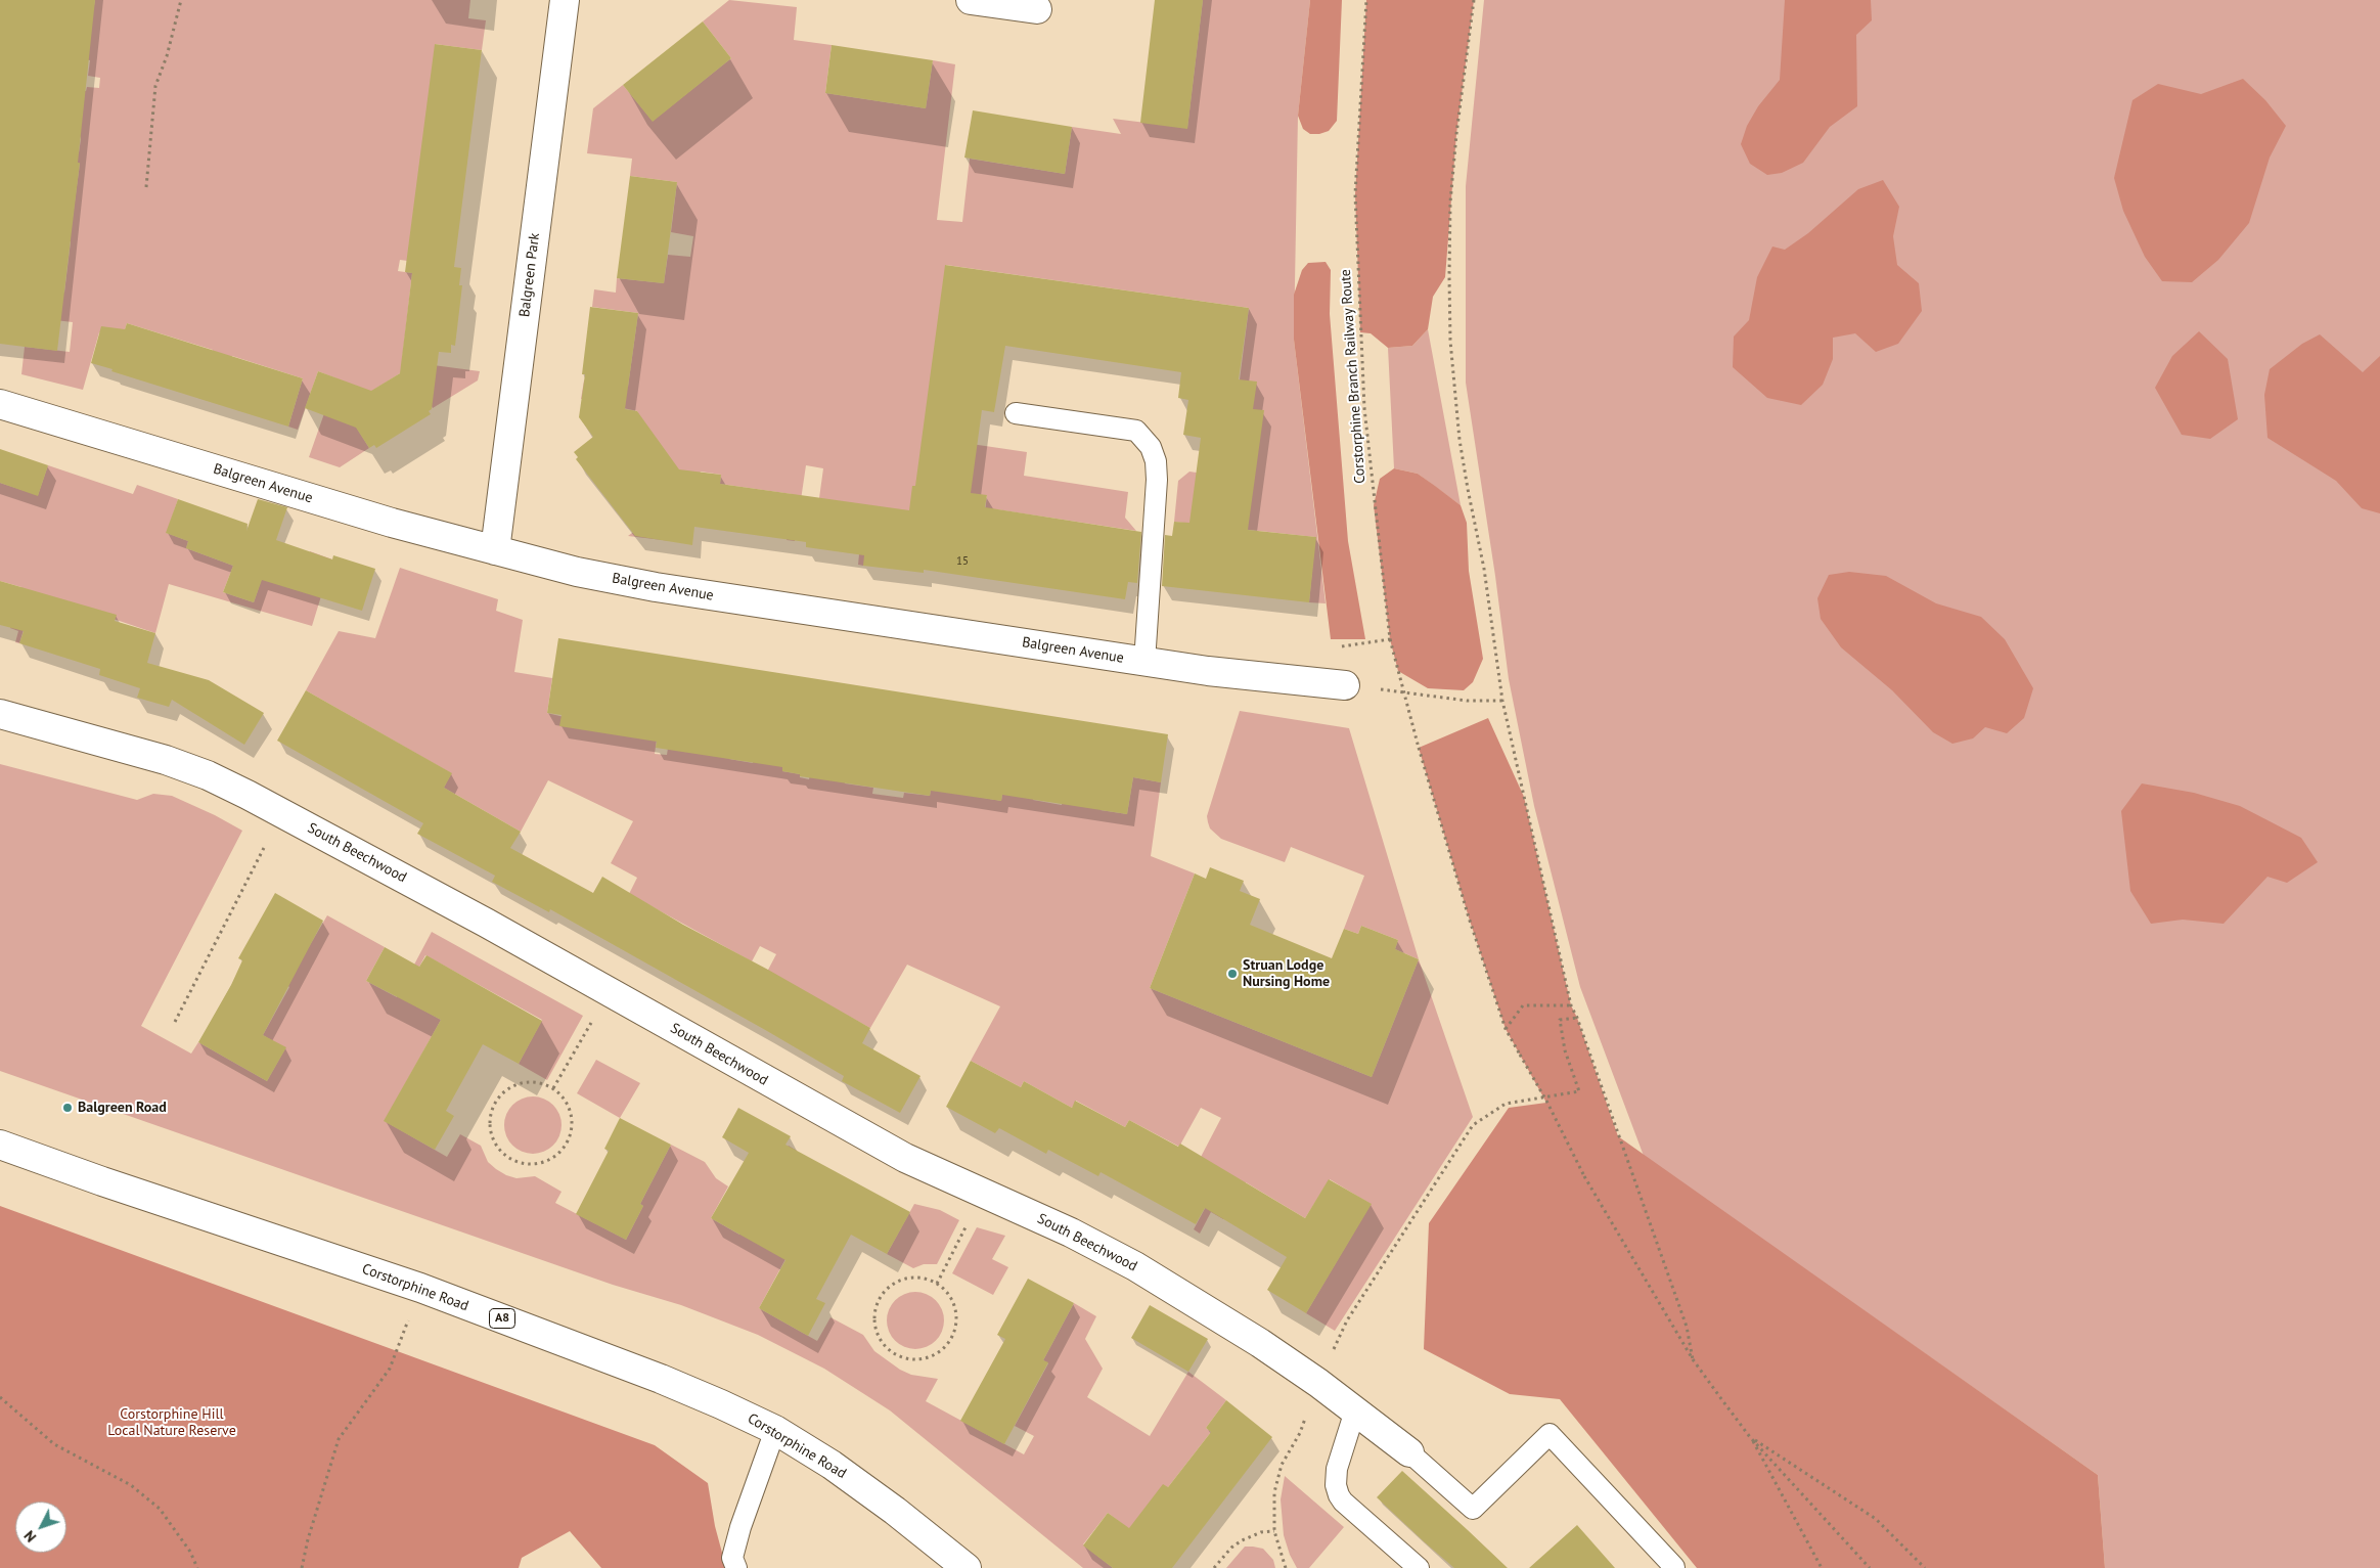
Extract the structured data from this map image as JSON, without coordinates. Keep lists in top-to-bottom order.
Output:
{
  "streets": {
    "street": [
      "Balgreen Park",
      "Balgreen Avenue",
      "South Beechwood",
      "Corstorphine Road",
      "A8"
    ],
    "path": ["Corstorphine Branch Railway Route"]
  },
  "crossings": [
    ["Balgreen Park", "Balgreen Avenue"]
  ],
  "parks": ["Corstorphine Hill Local Nature Reserve"],
  "places": ["Struan Lodge Nursing Home", "Balgreen Road"],
  "house_numbers": ["15"],
  "north": "bottom left"
}
